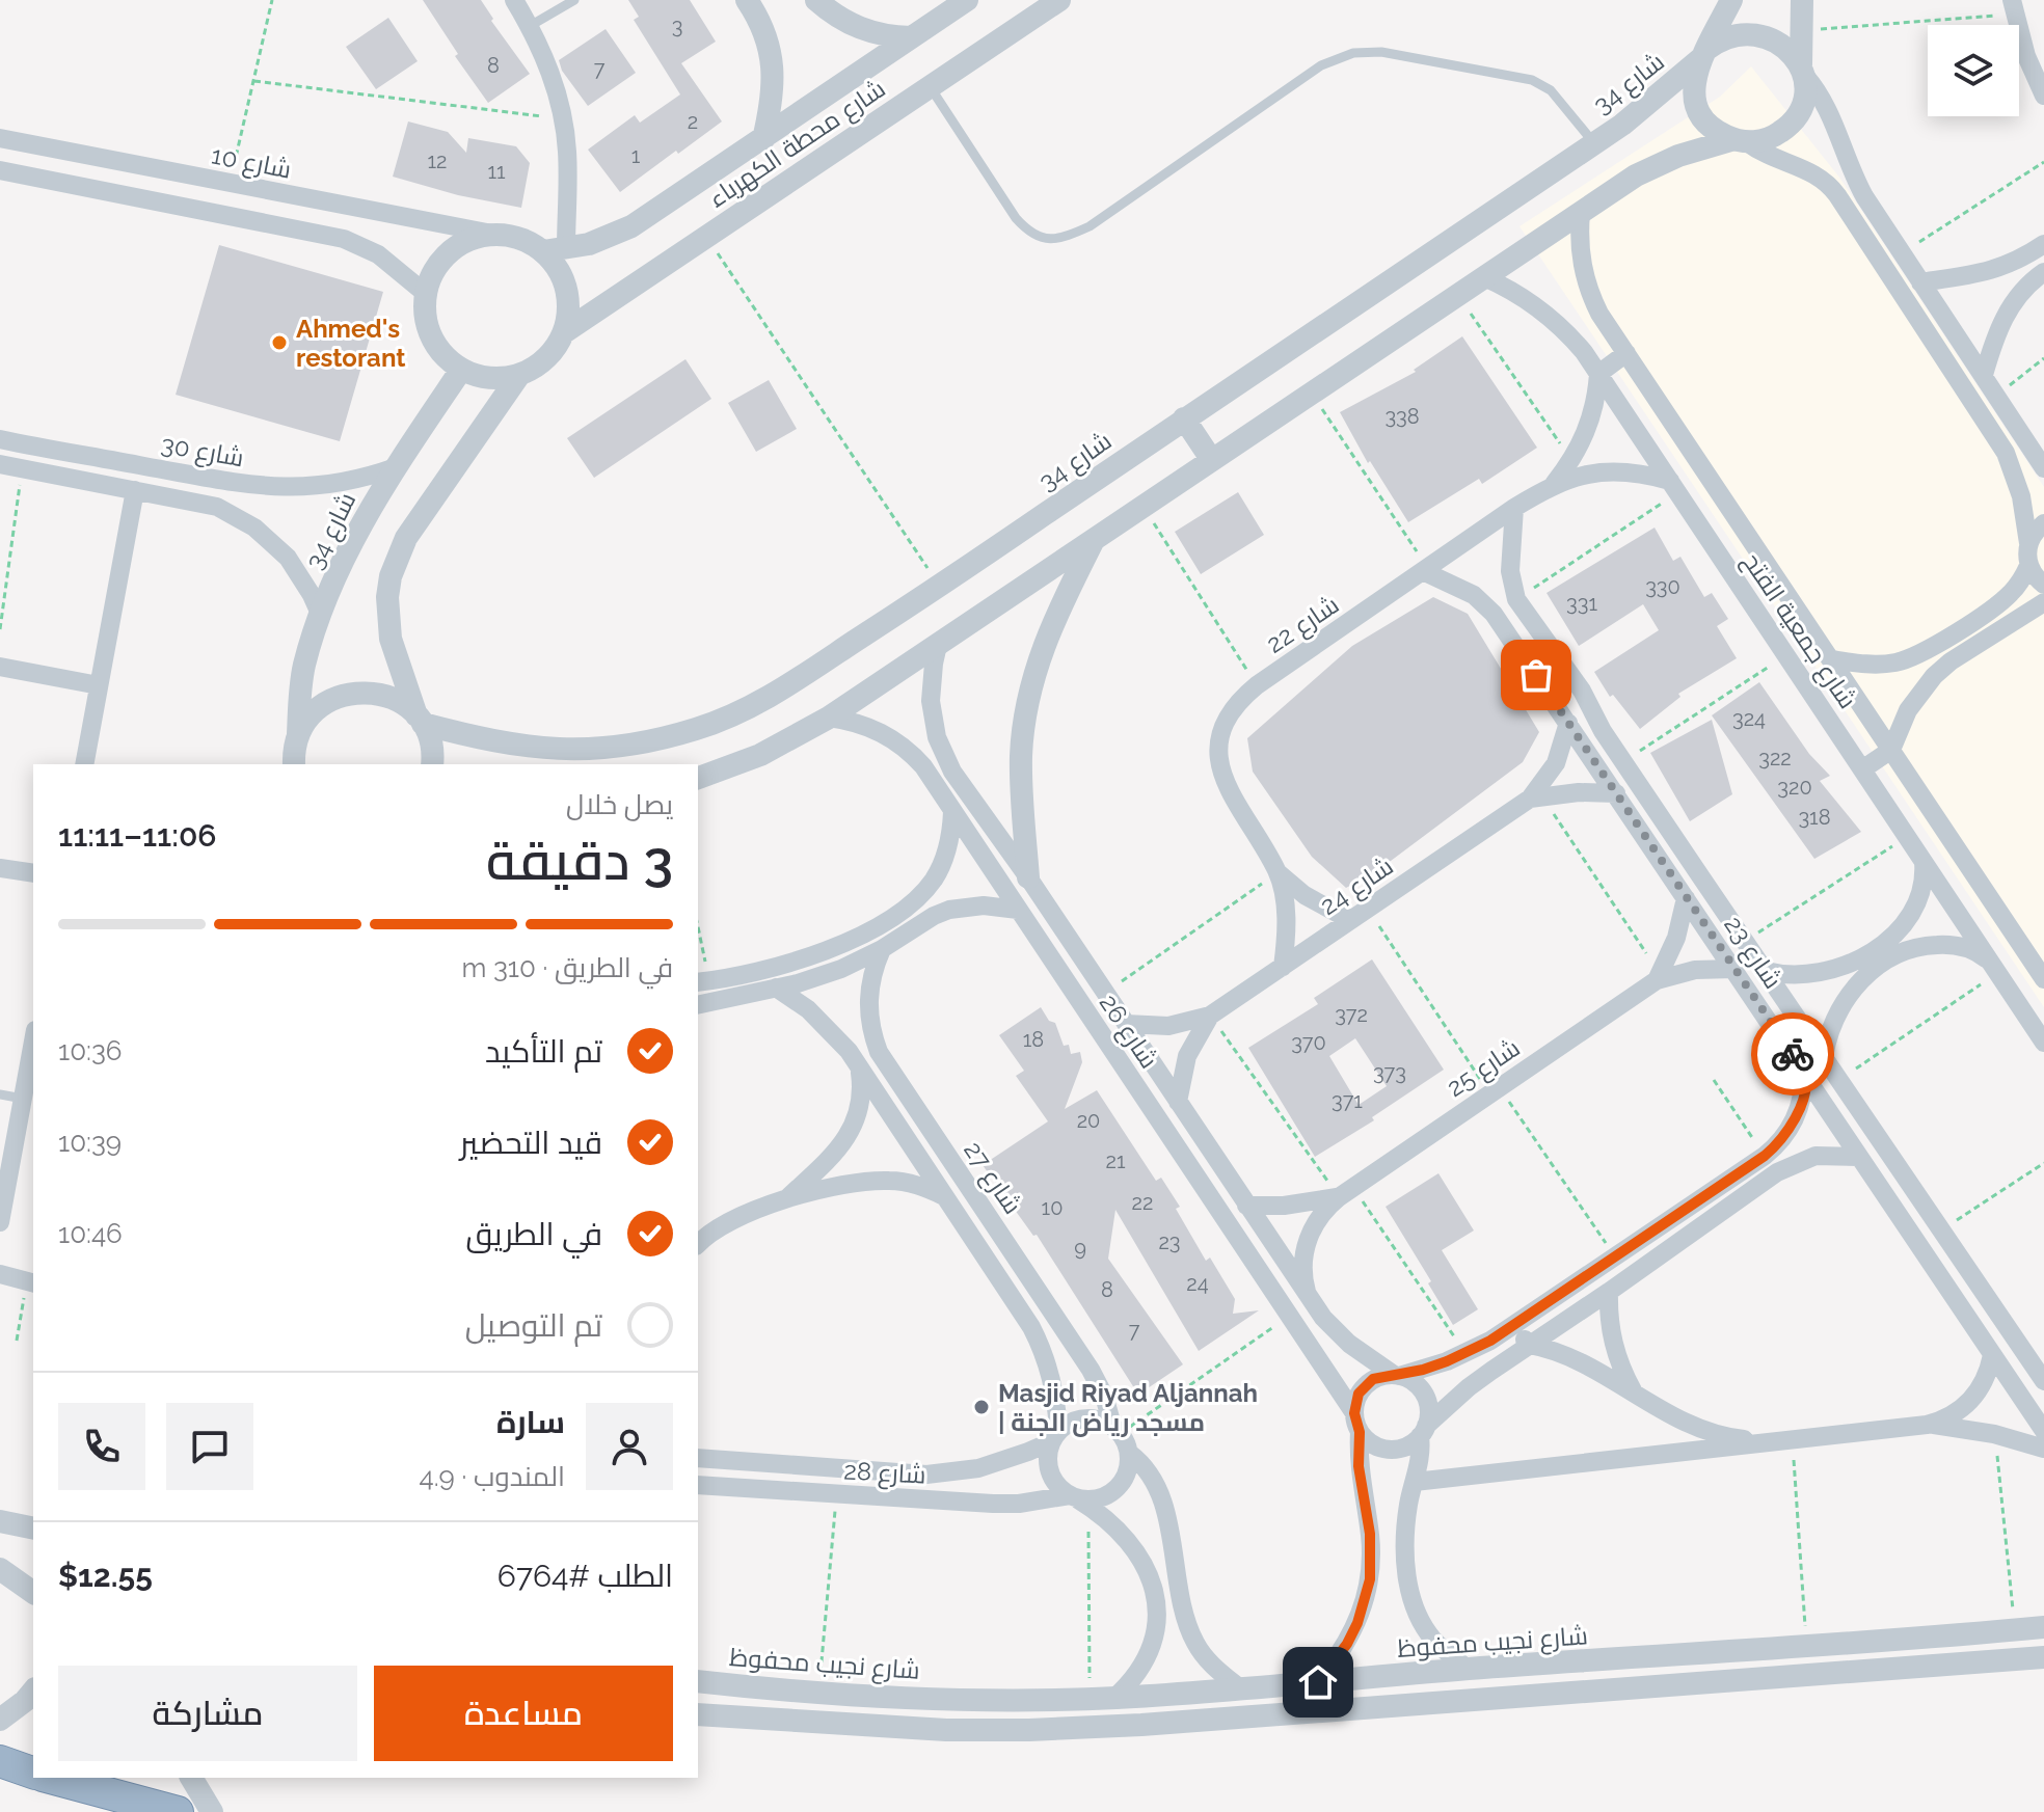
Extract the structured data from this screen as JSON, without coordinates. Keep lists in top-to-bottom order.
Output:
{
  "streets": {
    "street": [
      "شارع 34",
      "شارع محطة الكهرباء",
      "شارع 10",
      "شارع 30",
      "شارع 22",
      "شارع جمعية الفتح",
      "شارع 24",
      "شارع 23",
      "شارع 26",
      "شارع 25",
      "شارع 27",
      "شارع 28",
      "شارع نجيب محفوظ"
    ]
  },
  "crossings": [
    ["شارع 34", "شارع محطة الكهرباء"],
    ["شارع 34", "شارع 10"],
    ["شارع 34", "شارع 30"],
    ["شارع محطة الكهرباء", "شارع 10"],
    ["شارع 22", "شارع جمعية الفتح"],
    ["شارع 22", "شارع 24"],
    ["شارع 22", "شارع 23"],
    ["شارع 24", "شارع 23"],
    ["شارع 24", "شارع 26"],
    ["شارع 23", "شارع 25"],
    ["شارع 26", "شارع 25"],
    ["شارع 27", "شارع 28"]
  ],
  "places": ["Ahmed's restorant", "Masjid Riyad Aljannah | مسجد رياض الجنة"],
  "house_numbers": [
    "3",
    "8",
    "7",
    "2",
    "1",
    "12",
    "11",
    "338",
    "330",
    "331",
    "324",
    "322",
    "320",
    "318",
    "372",
    "18",
    "370",
    "373",
    "371",
    "20",
    "21",
    "22",
    "10",
    "23",
    "9",
    "24",
    "8",
    "7"
  ],
  "page": {
    "heading": ["3 دقيقة", "يصل خلال", "11:06–11:11"],
    "panel": [
      "سارة",
      "المندوب · 4.9",
      "الطلب #6764",
      "$12.55"
    ],
    "bar": "في الطريق · 310 m",
    "list": [
      ["تم التأكيد", "10:36"],
      ["قيد التحضير", "10:39"],
      ["في الطريق", "10:46"],
      "تم التوصيل"
    ],
    "buttons": ["مساعدة", "مشاركة"]
  }
}
